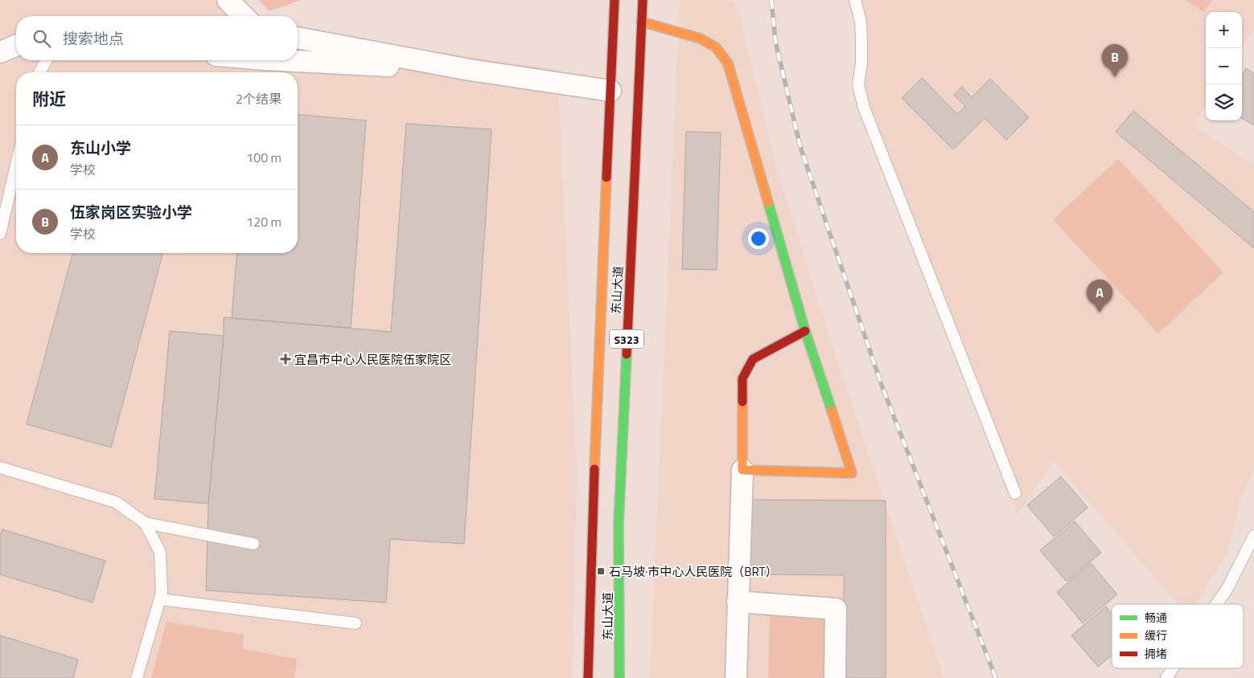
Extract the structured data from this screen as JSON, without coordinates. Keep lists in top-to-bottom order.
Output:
{
  "streets": {
    "main road": ["东山大道", "S323"]
  },
  "places": {
    "health": ["宜昌市中心人民医院伍家院区"],
    "transit": ["石马坡·市中心人民医院（BRT）"]
  },
  "legend": ["畅通", "缓行", "拥堵"],
  "page": {
    "map_buttons": ["+", "−"],
    "search": "搜索地点",
    "pins": ["B", "A"],
    "heading": ["附近", "2个结果"],
    "list": [
      {
        "mark": "A",
        "name": "东山小学",
        "note": "学校",
        "value": "100 m"
      },
      {
        "mark": "B",
        "name": "伍家岗区实验小学",
        "note": "学校",
        "value": "120 m"
      }
    ]
  }
}
